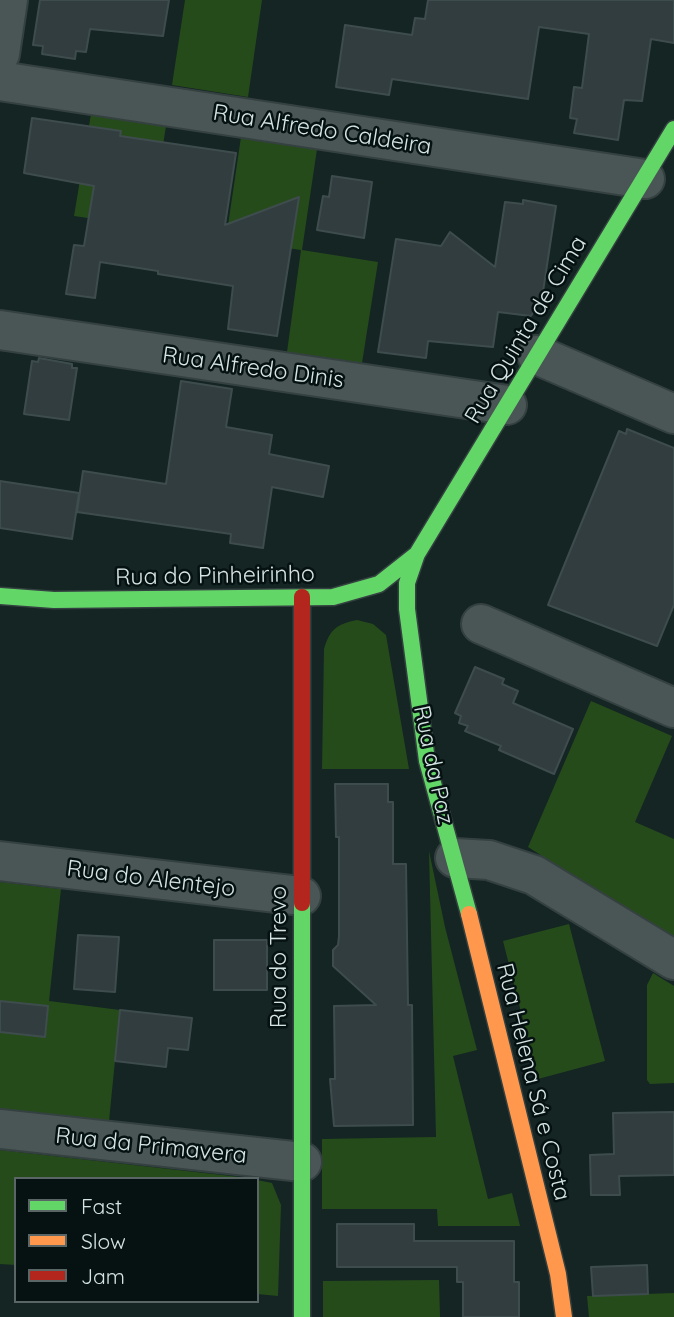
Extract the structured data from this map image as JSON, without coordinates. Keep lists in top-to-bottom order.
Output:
{
  "streets": {
    "street": [
      "Rua Alfredo Caldeira",
      "Rua Quinta de Cima",
      "Rua Alfredo Dinis",
      "Rua do Pinheirinho",
      "Rua da Paz",
      "Rua do Alentejo",
      "Rua do Trevo",
      "Rua Helena Sá e Costa",
      "Rua da Primavera"
    ]
  },
  "crossings": [
    ["Rua Alfredo Caldeira", "Rua Quinta de Cima"],
    ["Rua Quinta de Cima", "Rua Alfredo Dinis"],
    ["Rua Quinta de Cima", "Rua do Pinheirinho"],
    ["Rua Quinta de Cima", "Rua da Paz"],
    ["Rua do Pinheirinho", "Rua da Paz"],
    ["Rua do Pinheirinho", "Rua do Trevo"],
    ["Rua da Paz", "Rua Helena Sá e Costa"],
    ["Rua do Alentejo", "Rua do Trevo"],
    ["Rua do Trevo", "Rua da Primavera"]
  ],
  "legend": ["Fast", "Slow", "Jam"]
}
